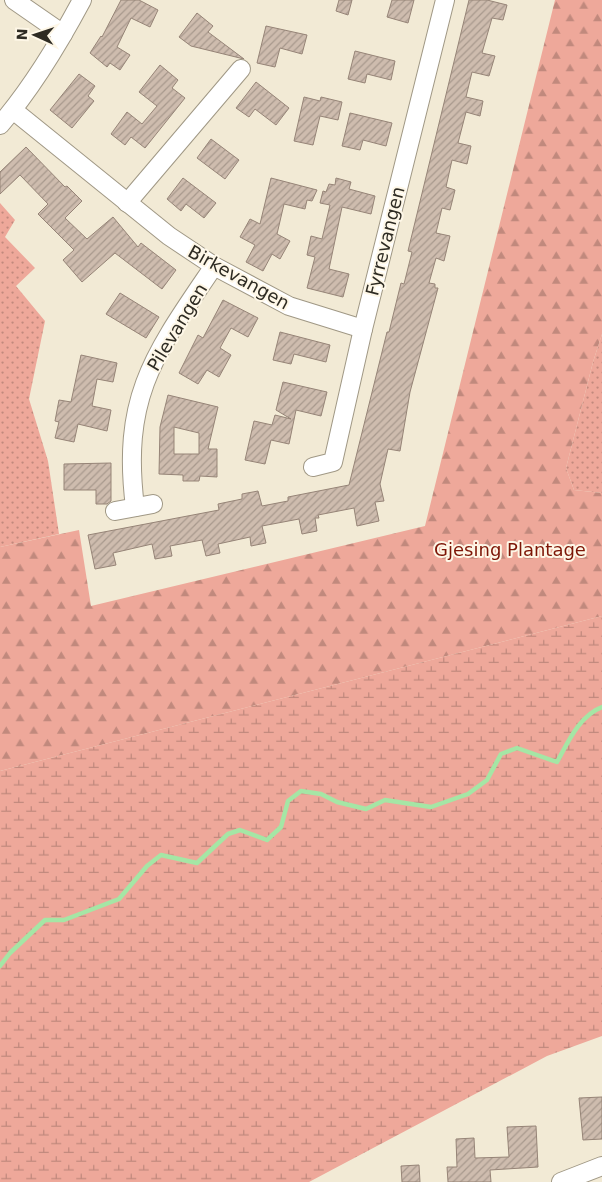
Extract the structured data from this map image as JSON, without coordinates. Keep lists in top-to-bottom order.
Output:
{
  "streets": {
    "street": ["Fyrrevangen", "Birkevangen", "Pilevangen"]
  },
  "crossings": [
    ["Fyrrevangen", "Birkevangen"],
    ["Birkevangen", "Pilevangen"]
  ],
  "parks": ["Gjesing Plantage"],
  "north": "left"
}
